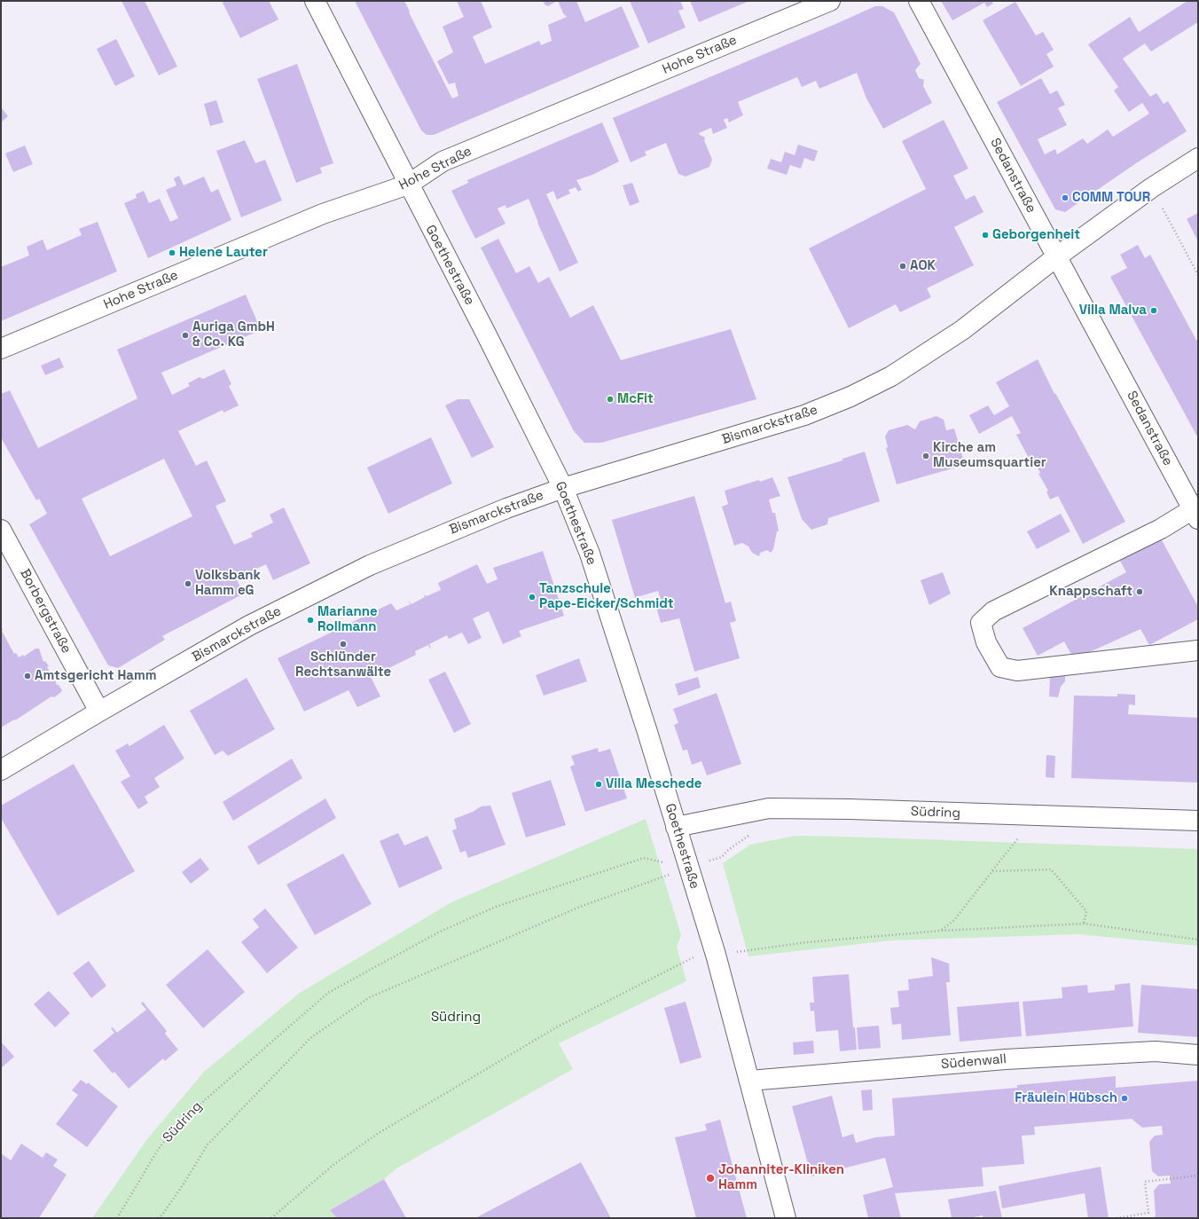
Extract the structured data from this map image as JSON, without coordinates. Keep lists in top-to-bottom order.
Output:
{
  "streets": {
    "street": [
      "Hohe Straße",
      "Sedanstraße",
      "Goethestraße",
      "Bismarckstraße",
      "Borbergstraße",
      "Südring",
      "Südenwall"
    ]
  },
  "crossings": [
    ["Hohe Straße", "Goethestraße"],
    ["Sedanstraße", "Bismarckstraße"],
    ["Goethestraße", "Bismarckstraße"],
    ["Goethestraße", "Südring"],
    ["Goethestraße", "Südenwall"],
    ["Bismarckstraße", "Borbergstraße"]
  ],
  "parks": ["Südring"],
  "places": [
    "COMM TOUR",
    "Geborgenheit",
    "Helene Lauter",
    "AOK",
    "Villa Malva",
    "Auriga GmbH & Co. KG",
    "McFit",
    "Kirche am Museumsquartier",
    "Volksbank Hamm eG",
    "Knappschaft",
    "Tanzschule Pape-Eicker/Schmidt",
    "Marianne Rollmann",
    "Schlünder Rechtsanwälte",
    "Amtsgericht Hamm",
    "Villa Meschede",
    "Fräulein Hübsch",
    "Johanniter-Kliniken Hamm"
  ]
}
